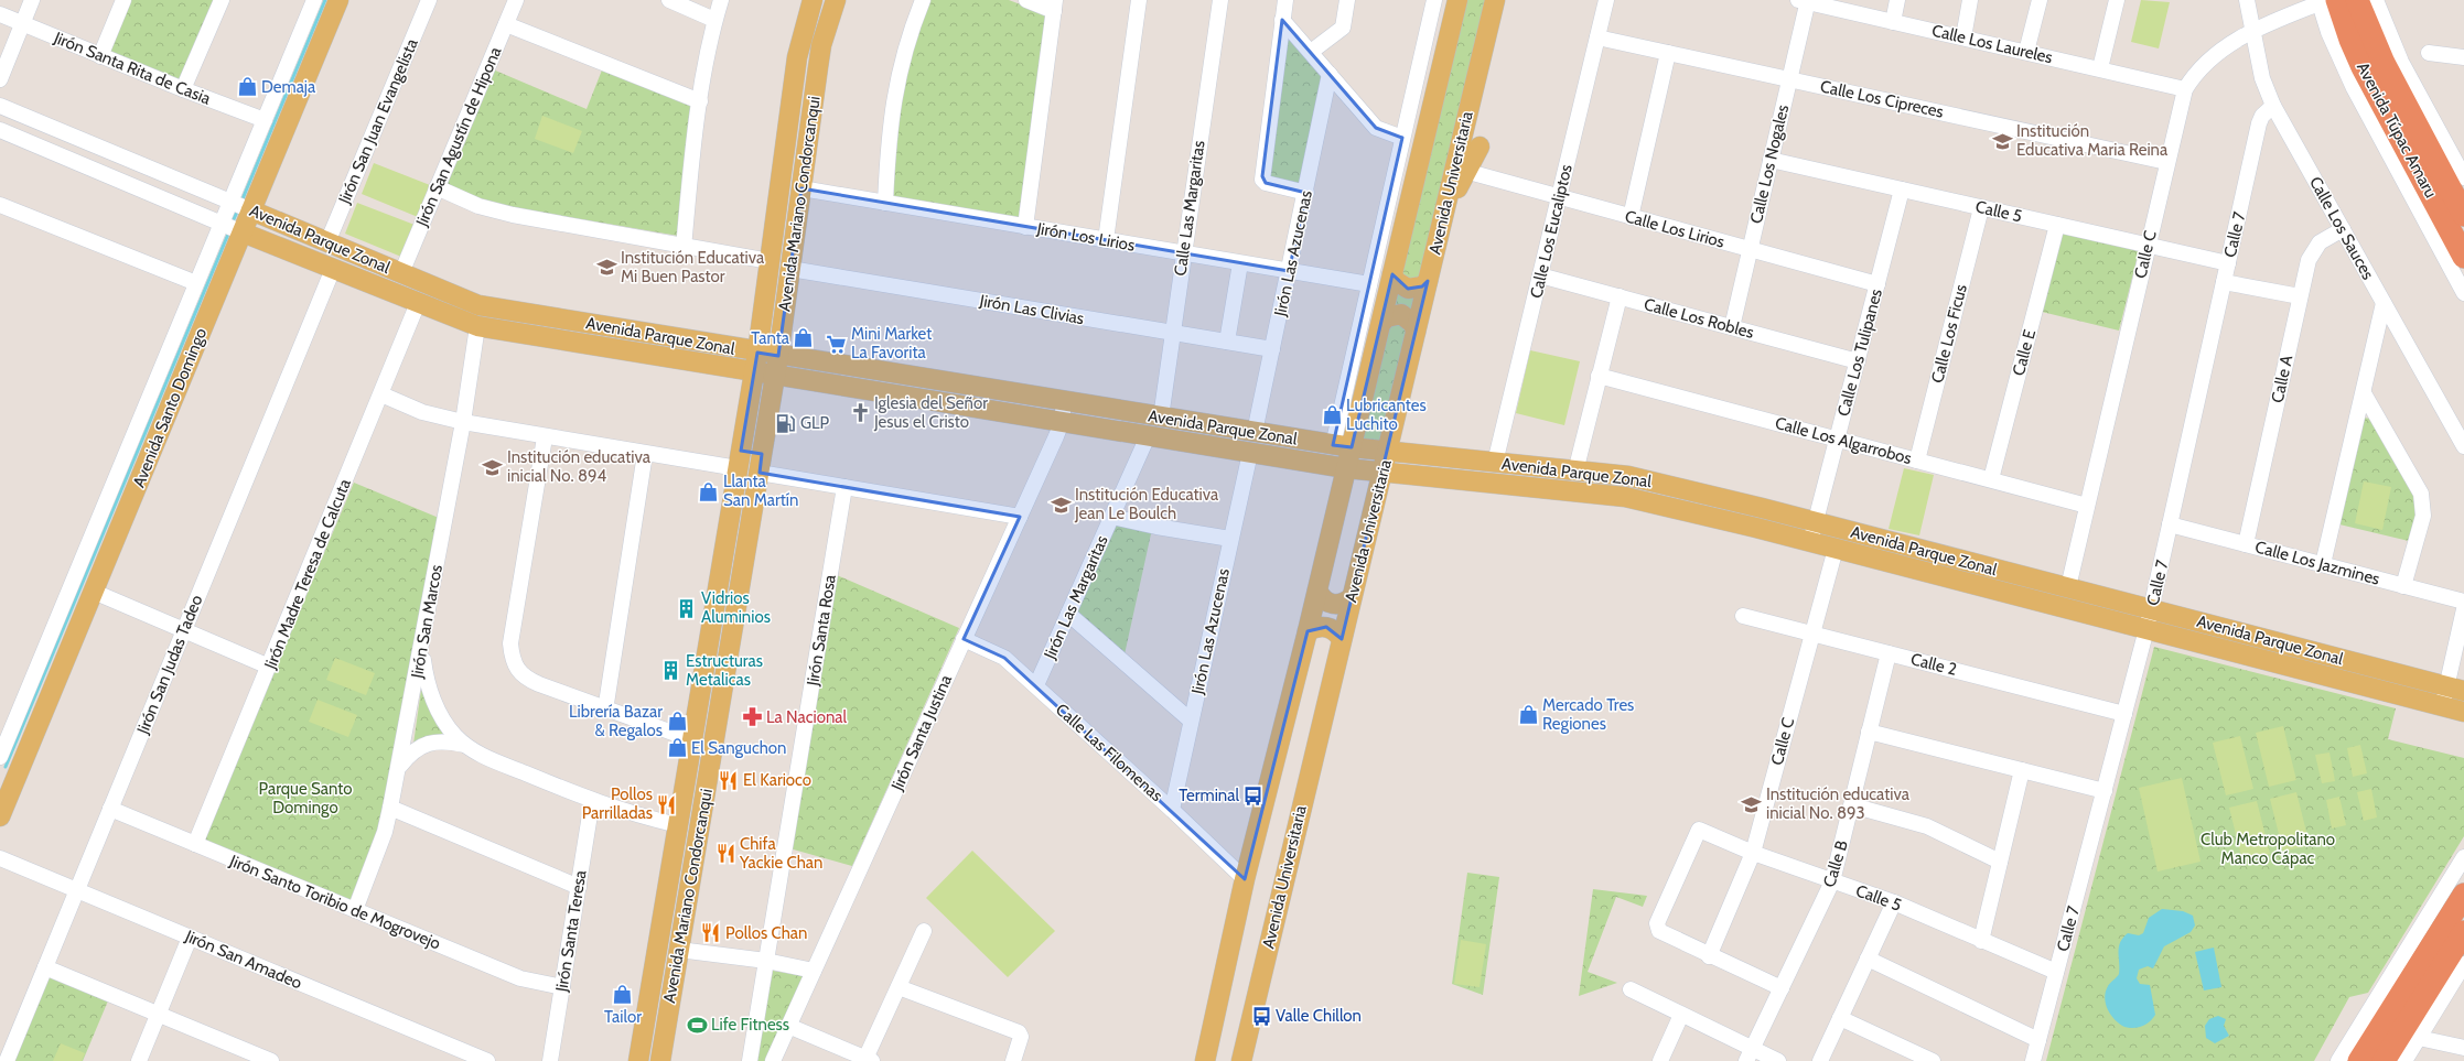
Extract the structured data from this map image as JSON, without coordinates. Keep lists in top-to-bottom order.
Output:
{
  "streets": {
    "highway": ["Avenida Túpac Amaru"],
    "main road": [
      "Avenida Universitaria",
      "Avenida Mariano Condorcanqui",
      "Avenida Parque Zonal",
      "Avenida Santo Domingo"
    ],
    "street": [
      "Calle Los Laureles",
      "Jirón Santa Rita de Casia",
      "Calle Los Cipreces",
      "Jirón San Juan Evangelista",
      "Jirón San Agustín de Hipona",
      "Calle Los Nogales",
      "Calle Las Margaritas",
      "Calle 5",
      "Calle Los Sauces",
      "Calle Los Lirios",
      "Calle Los Eucaliptos",
      "Calle 7",
      "Jirón Los Lirios",
      "Jirón Las Azucenas",
      "Calle C",
      "Jirón Las Clivias",
      "Calle Los Robles",
      "Calle Los Ficus",
      "Calle Los Tulipanes",
      "Calle E",
      "Calle A",
      "Calle Los Algarrobos",
      "Calle Los Jazmines",
      "Jirón Madre Teresa de Calcuta",
      "Jirón Las Margaritas",
      "Jirón San Marcos",
      "Jirón Santa Rosa",
      "Jirón San Judas Tadeo",
      "Calle 2",
      "Jirón Santa Justina",
      "Calle Las Filomenas",
      "Calle B",
      "Jirón Santo Toribio de Mogrovejo",
      "Jirón Santa Teresa",
      "Jirón San Amadeo"
    ]
  },
  "crossings": [
    ["Calle Los Laureles", "Calle Los Nogales"],
    ["Calle Los Laureles", "Calle C"],
    ["Jirón Santa Rita de Casia", "Avenida Santo Domingo"],
    ["Calle Los Cipreces", "Calle Los Nogales"],
    ["Calle Los Cipreces", "Calle Los Eucaliptos"],
    ["Calle Los Cipreces", "Calle C"],
    ["Jirón San Juan Evangelista", "Avenida Parque Zonal"],
    ["Avenida Túpac Amaru", "Calle C"],
    ["Jirón San Agustín de Hipona", "Avenida Parque Zonal"],
    ["Calle Los Nogales", "Calle 5"],
    ["Calle Los Nogales", "Calle Los Lirios"],
    ["Calle Los Nogales", "Calle Los Robles"],
    ["Avenida Universitaria", "Avenida Parque Zonal"],
    ["Avenida Mariano Condorcanqui", "Jirón Los Lirios"],
    ["Avenida Mariano Condorcanqui", "Avenida Parque Zonal"],
    ["Avenida Mariano Condorcanqui", "Jirón Las Clivias"],
    ["Calle Las Margaritas", "Jirón Los Lirios"],
    ["Calle Las Margaritas", "Avenida Parque Zonal"],
    ["Calle Las Margaritas", "Jirón Las Clivias"],
    ["Calle 5", "Calle 7"],
    ["Calle 5", "Calle C"],
    ["Calle 5", "Calle Los Ficus"],
    ["Calle 5", "Calle Los Tulipanes"],
    ["Calle 5", "Calle E"],
    ["Calle 5", "Calle B"],
    ["Calle Los Sauces", "Calle 7"],
    ["Calle Los Sauces", "Calle C"],
    ["Calle Los Sauces", "Calle A"],
    ["Calle Los Lirios", "Calle Los Eucaliptos"],
    ["Calle Los Lirios", "Calle Los Tulipanes"],
    ["Calle Los Eucaliptos", "Avenida Parque Zonal"],
    ["Calle Los Eucaliptos", "Calle Los Robles"],
    ["Calle 7", "Avenida Parque Zonal"],
    ["Calle 7", "Calle Los Jazmines"],
    ["Calle 7", "Calle 2"],
    ["Jirón Los Lirios", "Jirón Las Azucenas"],
    ["Avenida Parque Zonal", "Jirón Las Azucenas"],
    ["Avenida Parque Zonal", "Calle C"],
    ["Avenida Parque Zonal", "Calle Los Tulipanes"],
    ["Avenida Parque Zonal", "Avenida Santo Domingo"],
    ["Avenida Parque Zonal", "Jirón Madre Teresa de Calcuta"],
    ["Avenida Parque Zonal", "Jirón Las Margaritas"],
    ["Avenida Parque Zonal", "Jirón San Marcos"],
    ["Avenida Parque Zonal", "Jirón San Judas Tadeo"],
    ["Avenida Parque Zonal", "Jirón Santa Justina"],
    ["Jirón Las Azucenas", "Jirón Las Clivias"],
    ["Jirón Las Azucenas", "Calle Las Filomenas"],
    ["Calle C", "Calle Los Algarrobos"],
    ["Calle C", "Calle 2"],
    ["Calle Los Robles", "Calle Los Tulipanes"],
    ["Calle Los Ficus", "Calle Los Algarrobos"],
    ["Calle Los Tulipanes", "Calle Los Algarrobos"],
    ["Calle E", "Calle Los Algarrobos"],
    ["Calle A", "Calle Los Jazmines"],
    ["Jirón Madre Teresa de Calcuta", "Jirón Santo Toribio de Mogrovejo"],
    ["Jirón Las Margaritas", "Calle Las Filomenas"],
    ["Jirón San Marcos", "Jirón Santo Toribio de Mogrovejo"],
    ["Jirón San Judas Tadeo", "Jirón Santo Toribio de Mogrovejo"],
    ["Jirón San Judas Tadeo", "Jirón San Amadeo"],
    ["Calle 2", "Calle B"],
    ["Jirón Santa Justina", "Calle Las Filomenas"],
    ["Jirón Santo Toribio de Mogrovejo", "Jirón Santa Teresa"]
  ],
  "parks": ["Parque Santo Domingo", "Club Metropolitano Manco Cápac"],
  "places": {
    "shop": [
      "Demaja",
      "Tanta",
      "Lubricantes Luchito",
      "Llanta San Martín",
      "Mercado Tres Regiones",
      "Librería Bazar & Regalos",
      "El Sanguchon",
      "Tailor"
    ],
    "school or university": [
      "Institución Educativa Maria Reina",
      "Institución Educativa Mi Buen Pastor",
      "Institución educativa inicial No. 894",
      "Institución Educativa Jean Le Boulch",
      "Institución educativa inicial No. 893"
    ],
    "supermarket": ["Mini Market La Favorita"],
    "church": ["Iglesia del Señor Jesus el Cristo"],
    "fuel station": ["GLP"],
    "building": ["Vidrios Aluminios", "Estructuras Metalicas"],
    "pharmacy": ["La Nacional"],
    "restaurant": [
      "El Karioco",
      "Pollos Parrilladas",
      "Chifa Yackie Chan",
      "Pollos Chan"
    ],
    "bus stop": ["Terminal", "Valle Chillon"],
    "sports": ["Life Fitness"]
  }
}
